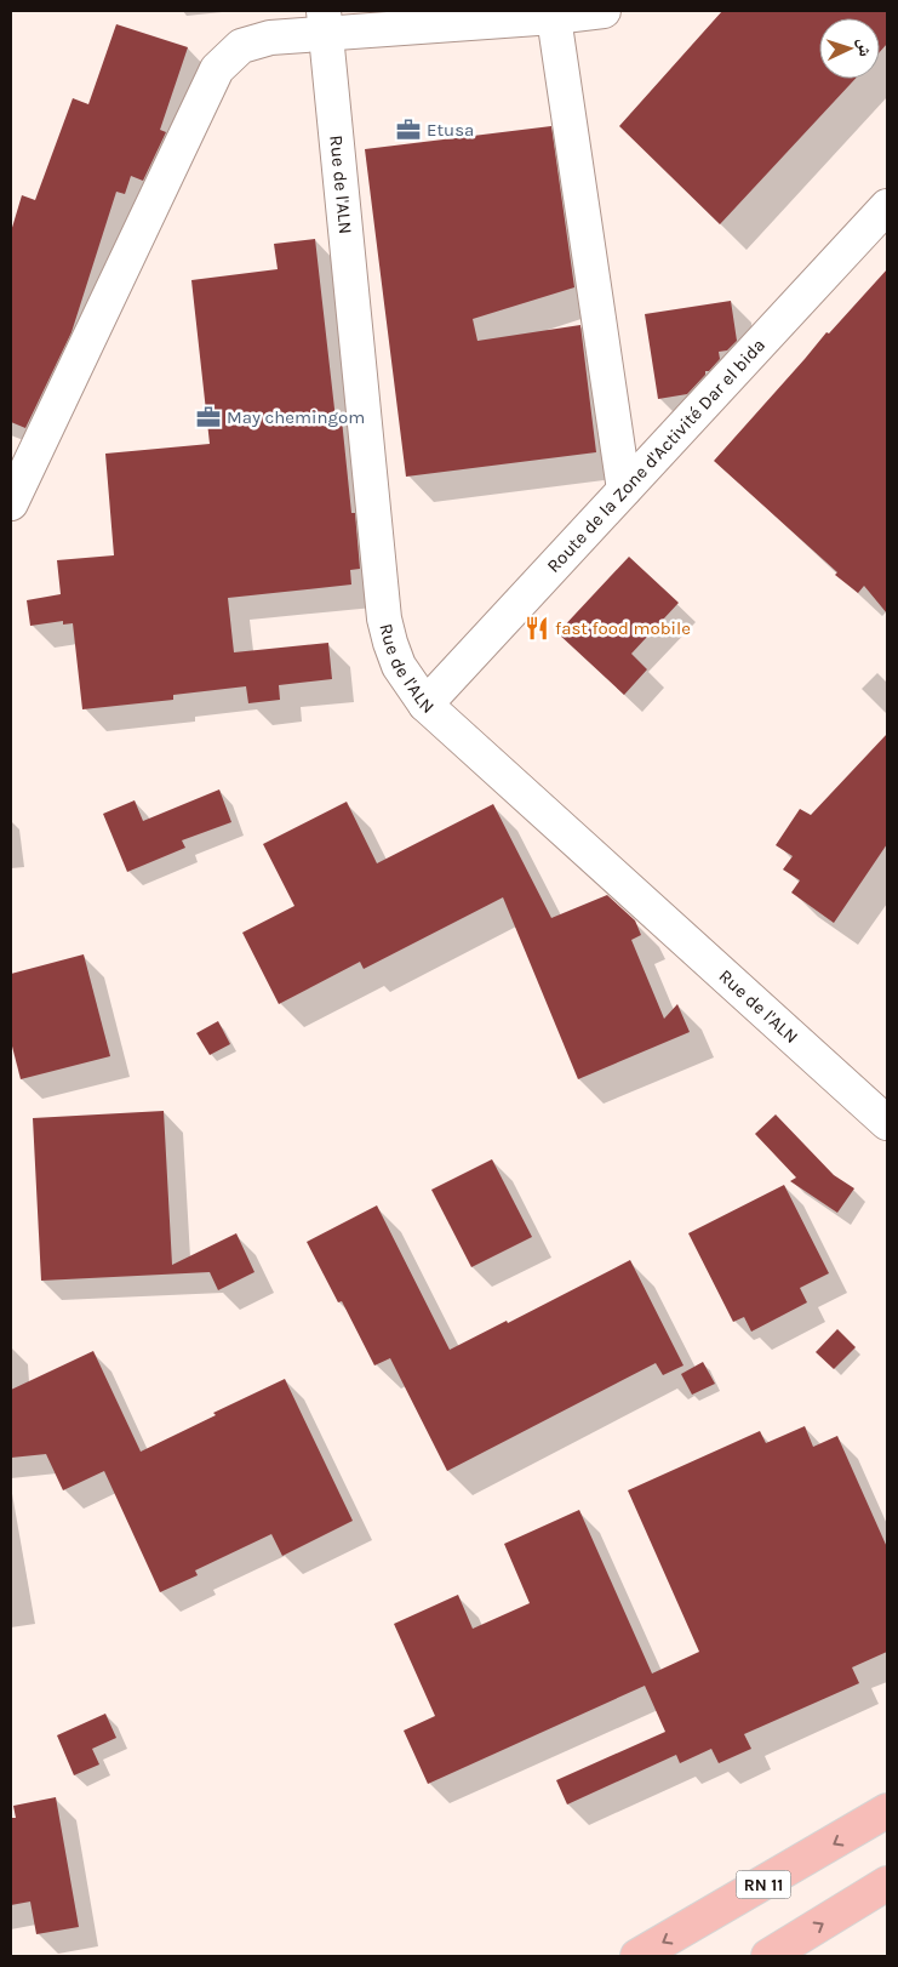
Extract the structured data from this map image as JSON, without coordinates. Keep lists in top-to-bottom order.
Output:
{
  "streets": {
    "highway": ["RN 11"],
    "street": ["Rue de l'ALN", "Route de la Zone d'Activité Dar el bida"]
  },
  "crossings": [
    ["Rue de l'ALN", "Route de la Zone d'Activité Dar el bida"]
  ],
  "places": {
    "office": ["Etusa", "May chemingom"],
    "restaurant": ["fast food mobile"]
  },
  "north": "right"
}
